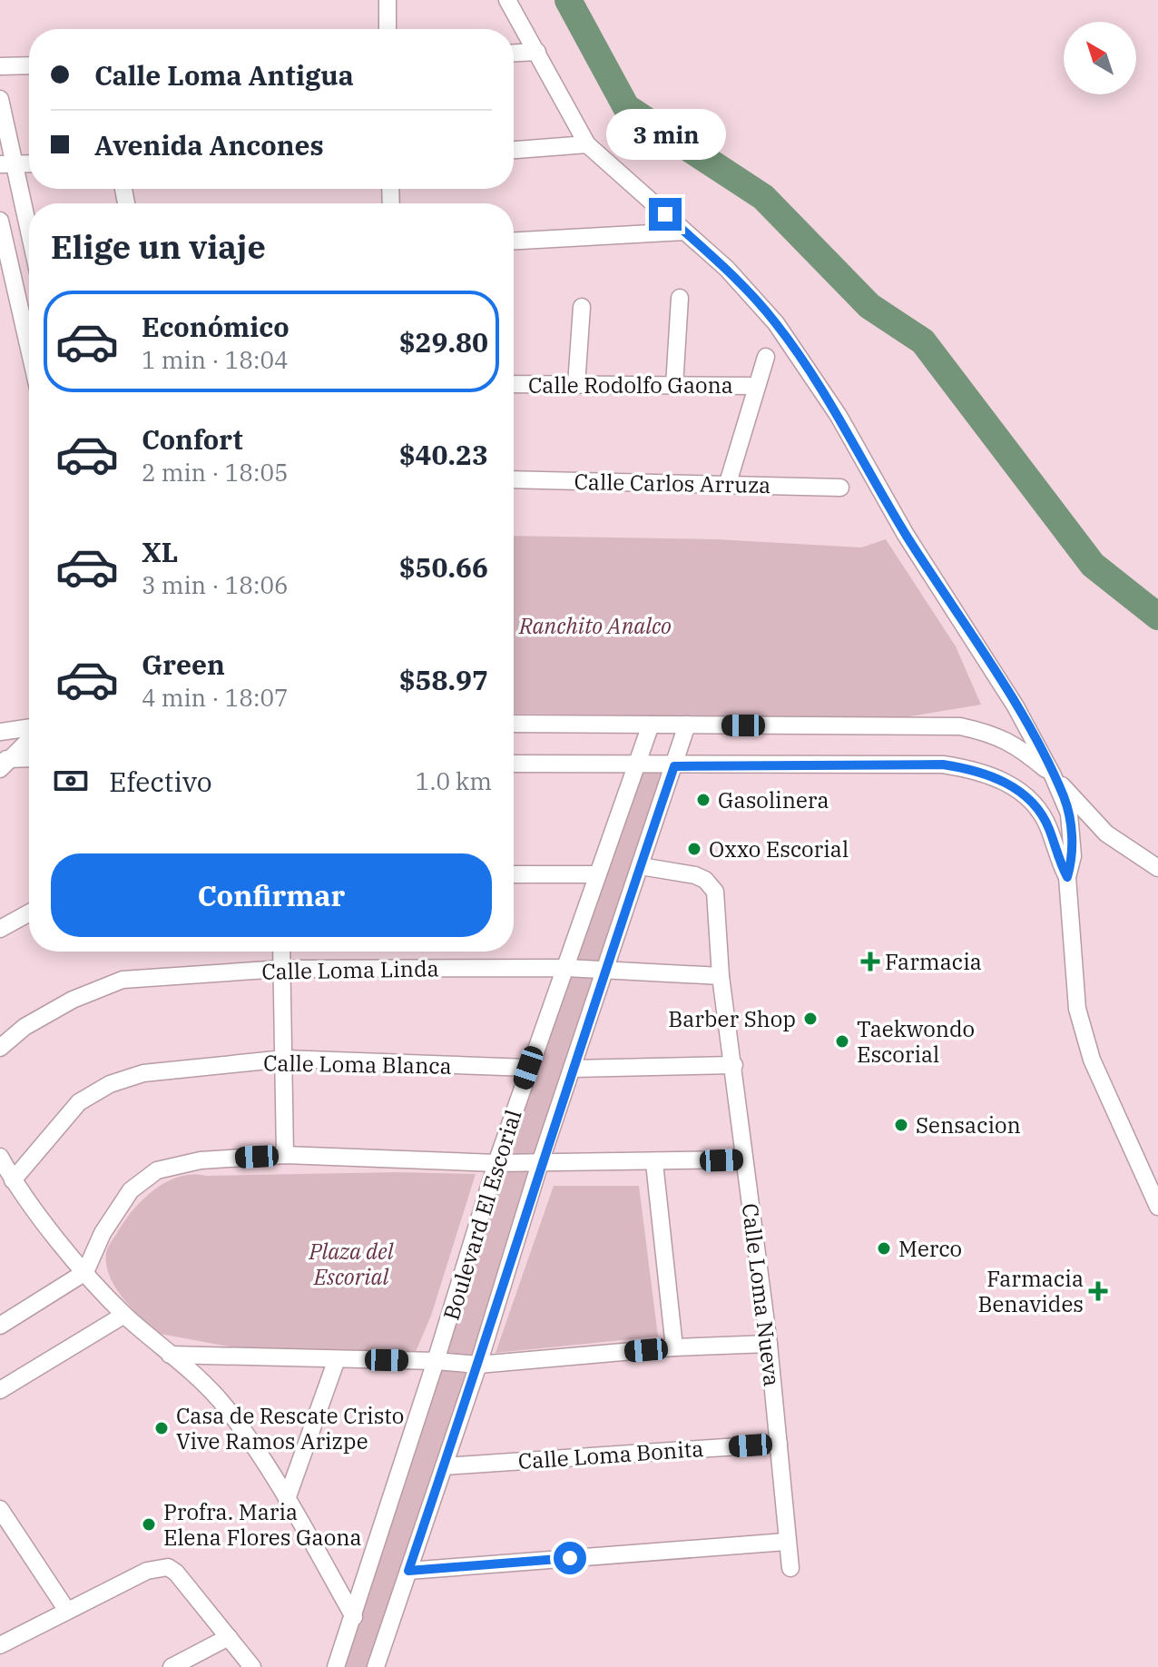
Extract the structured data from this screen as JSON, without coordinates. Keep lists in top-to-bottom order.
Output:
{
  "streets": {
    "street": [
      "Calle Rodolfo Gaona",
      "Calle Carlos Arruza",
      "Calle Loma Linda",
      "Calle Loma Blanca",
      "Boulevard El Escorial",
      "Calle Loma Nueva",
      "Calle Loma Bonita"
    ]
  },
  "crossings": [
    ["Calle Loma Linda", "Boulevard El Escorial"],
    ["Calle Loma Linda", "Calle Loma Nueva"],
    ["Calle Loma Blanca", "Boulevard El Escorial"],
    ["Boulevard El Escorial", "Calle Loma Nueva"],
    ["Boulevard El Escorial", "Calle Loma Bonita"],
    ["Calle Loma Nueva", "Calle Loma Bonita"]
  ],
  "parks": ["Ranchito Analco", "Plaza del Escorial"],
  "places": {
    "other": [
      "Gasolinera",
      "Oxxo Escorial",
      "Barber Shop",
      "Taekwondo Escorial",
      "Sensacion",
      "Merco",
      "Casa de Rescate Cristo Vive Ramos Arizpe",
      "Profra. Maria Elena Flores Gaona"
    ],
    "health": ["Farmacia", "Farmacia Benavides"]
  },
  "north": "top left",
  "page": {
    "banner": ["Calle Loma Antigua", "Avenida Ancones"],
    "bubble": "3 min",
    "heading": "Elige un viaje",
    "list": [
      {
        "name": "Económico",
        "note": "1 min · 18:04",
        "value": "$29.80"
      },
      {
        "name": "Confort",
        "note": "2 min · 18:05",
        "value": "$40.23"
      },
      {
        "name": "XL",
        "note": "3 min · 18:06",
        "value": "$50.66"
      },
      {
        "name": "Green",
        "note": "4 min · 18:07",
        "value": "$58.97"
      }
    ],
    "pay": ["Efectivo", "1.0 km"],
    "buttons": "Confirmar"
  }
}
